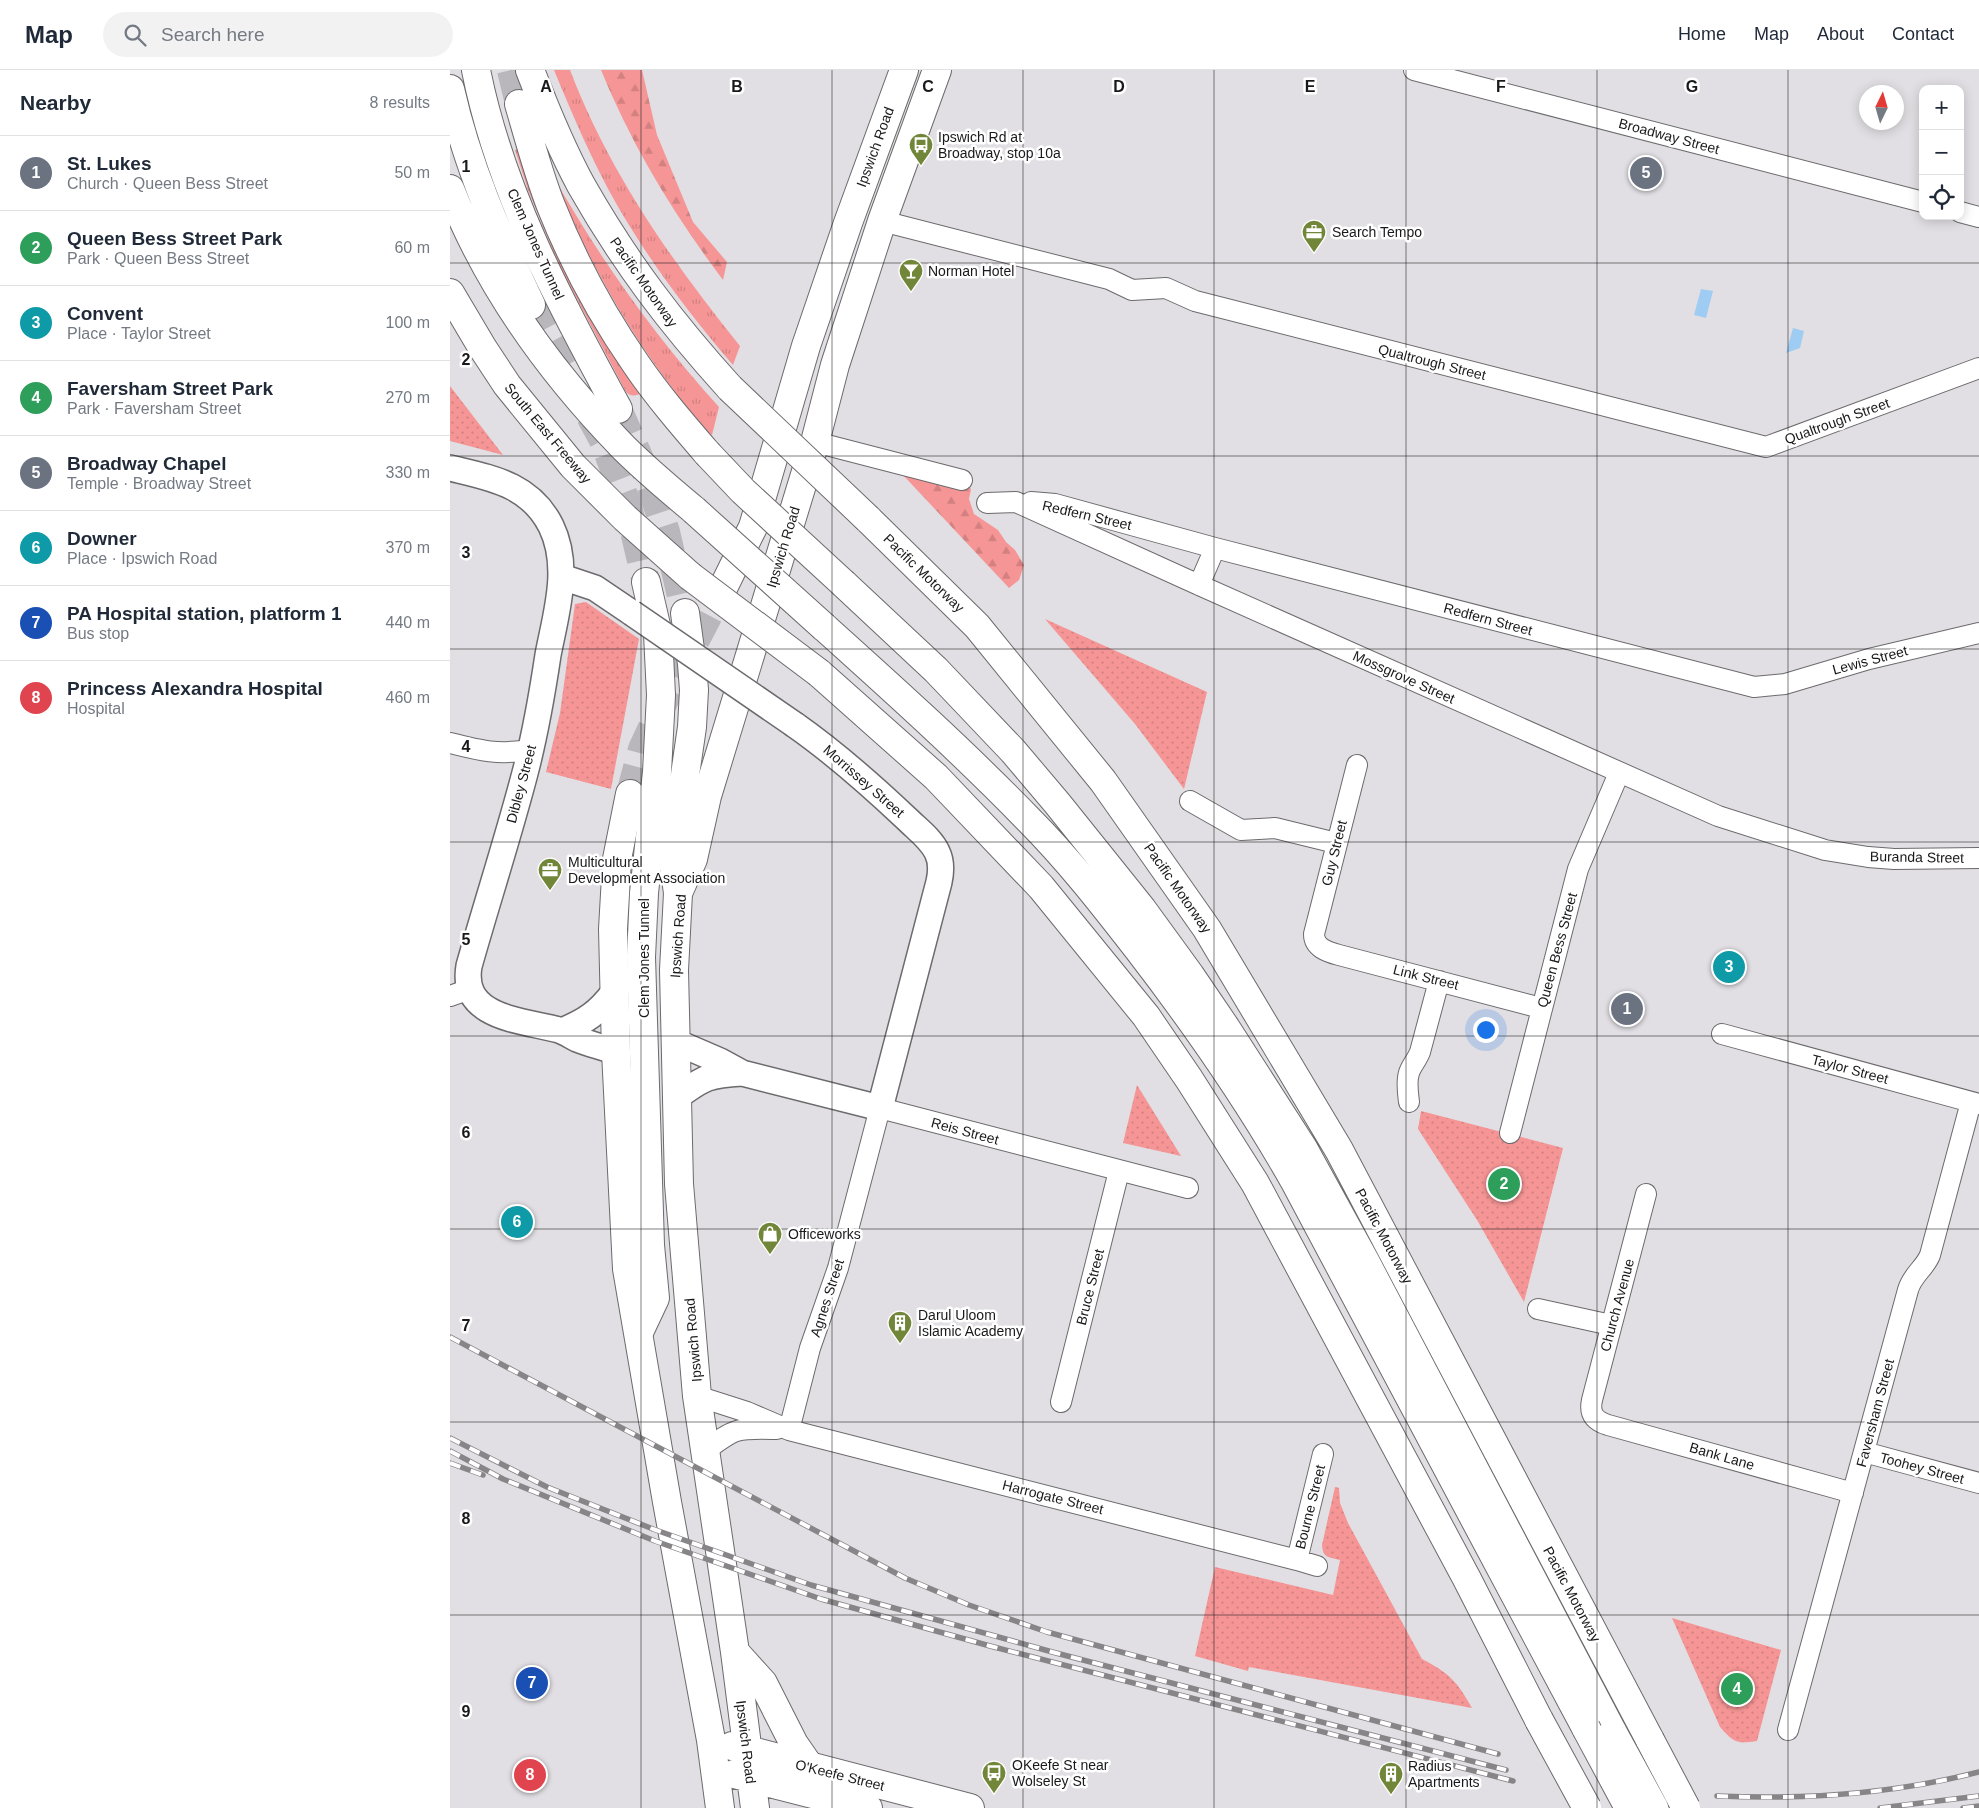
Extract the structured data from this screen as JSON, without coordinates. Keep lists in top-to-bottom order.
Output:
{
  "streets": {
    "highway": [
      "Ipswich Road",
      "Clem Jones Tunnel",
      "Pacific Motorway",
      "South East Freeway",
      "O'Keefe Street"
    ],
    "street": [
      "Broadway Street",
      "Qualtrough Street",
      "Redfern Street",
      "Lewis Street",
      "Mossgrove Street",
      "Morrissey Street",
      "Dibley Street",
      "Guy Street",
      "Buranda Street",
      "Queen Bess Street",
      "Link Street",
      "Taylor Street",
      "Reis Street",
      "Bruce Street",
      "Agnes Street",
      "Church Avenue",
      "Faversham Street",
      "Bank Lane",
      "Toohey Street",
      "Harrogate Street",
      "Bourne Street"
    ]
  },
  "crossings": [
    ["Ipswich Road", "Qualtrough Street"],
    ["Ipswich Road", "Reis Street"],
    ["Ipswich Road", "Harrogate Street"],
    ["Ipswich Road", "O'Keefe Street"],
    ["Redfern Street", "Lewis Street"],
    ["Redfern Street", "Mossgrove Street"],
    ["Mossgrove Street", "Buranda Street"],
    ["Mossgrove Street", "Queen Bess Street"],
    ["Morrissey Street", "Dibley Street"],
    ["Morrissey Street", "Reis Street"],
    ["Morrissey Street", "Agnes Street"],
    ["Guy Street", "Link Street"],
    ["Queen Bess Street", "Link Street"],
    ["Taylor Street", "Faversham Street"],
    ["Reis Street", "Bruce Street"],
    ["Reis Street", "Agnes Street"],
    ["Agnes Street", "Harrogate Street"],
    ["Church Avenue", "Bank Lane"],
    ["Faversham Street", "Bank Lane"],
    ["Faversham Street", "Toohey Street"],
    ["Harrogate Street", "Bourne Street"]
  ],
  "places": {
    "bus stop": ["Ipswich Rd at Broadway, stop 10a", "OKeefe St near Wolseley St"],
    "office": ["Search Tempo", "Multicultural Development Association"],
    "bar": ["Norman Hotel"],
    "shop": ["Officeworks"],
    "building": ["Darul Uloom Islamic Academy", "Radius Apartments"]
  },
  "north": "top",
  "page": {
    "header": "Map",
    "search": "Search here",
    "nav": [
      "Home",
      "Map",
      "About",
      "Contact"
    ],
    "heading": ["Nearby", "8 results"],
    "map_buttons": ["+", "−"],
    "list": [
      {
        "mark": "1",
        "name": "St. Lukes",
        "note": "Church · Queen Bess Street",
        "value": "50 m"
      },
      {
        "mark": "2",
        "name": "Queen Bess Street Park",
        "note": "Park · Queen Bess Street",
        "value": "60 m"
      },
      {
        "mark": "3",
        "name": "Convent",
        "note": "Place · Taylor Street",
        "value": "100 m"
      },
      {
        "mark": "4",
        "name": "Faversham Street Park",
        "note": "Park · Faversham Street",
        "value": "270 m"
      },
      {
        "mark": "5",
        "name": "Broadway Chapel",
        "note": "Temple · Broadway Street",
        "value": "330 m"
      },
      {
        "mark": "6",
        "name": "Downer",
        "note": "Place · Ipswich Road",
        "value": "370 m"
      },
      {
        "mark": "7",
        "name": "PA Hospital station, platform 1",
        "note": "Bus stop",
        "value": "440 m"
      },
      {
        "mark": "8",
        "name": "Princess Alexandra Hospital",
        "note": "Hospital",
        "value": "460 m"
      }
    ],
    "pins": [
      "5",
      "3",
      "1",
      "2",
      "6",
      "7",
      "4",
      "8"
    ]
  },
  "grid": {
    "columns": [
      "A",
      "B",
      "C",
      "D",
      "E",
      "F",
      "G"
    ],
    "rows": [
      "1",
      "2",
      "3",
      "4",
      "5",
      "6",
      "7",
      "8",
      "9"
    ]
  }
}
